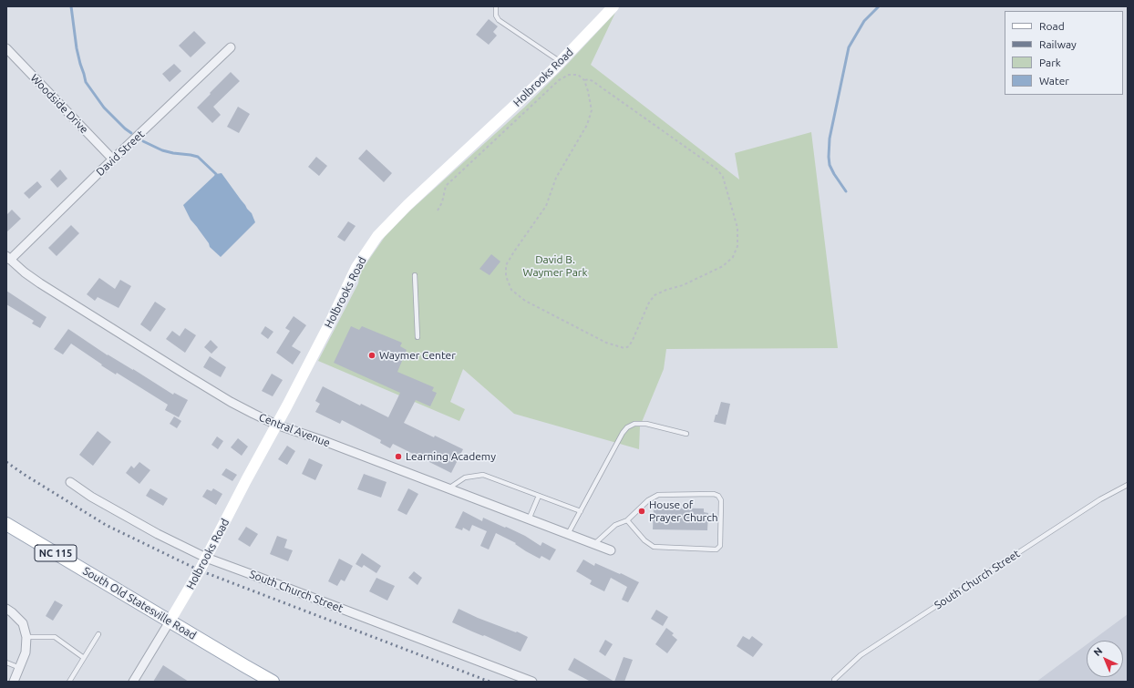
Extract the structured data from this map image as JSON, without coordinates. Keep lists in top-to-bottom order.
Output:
{
  "streets": {
    "main road": ["NC 115", "South Old Statesville Road"],
    "street": [
      "Holbrooks Road",
      "Woodside Drive",
      "David Street",
      "Central Avenue",
      "South Church Street"
    ]
  },
  "crossings": [
    ["Holbrooks Road", "Central Avenue"],
    ["Holbrooks Road", "South Church Street"],
    ["Holbrooks Road", "South Old Statesville Road"],
    ["Woodside Drive", "David Street"],
    ["David Street", "Central Avenue"]
  ],
  "parks": ["David B. Waymer Park"],
  "places": ["Waymer Center", "Learning Academy", "House of Prayer Church"],
  "legend": [
    "Road",
    "Railway",
    "Park",
    "Water"
  ],
  "north": "top left"
}
